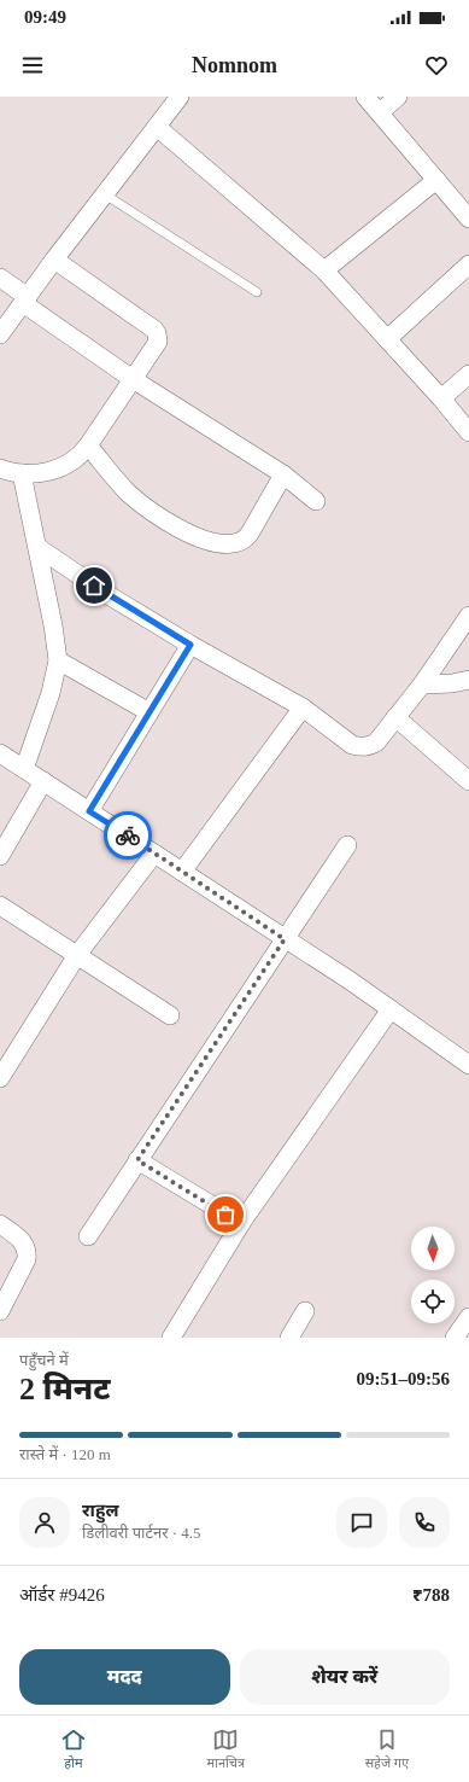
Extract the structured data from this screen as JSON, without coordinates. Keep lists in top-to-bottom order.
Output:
{
  "north": "bottom",
  "page": {
    "status": "09:49",
    "header": "Nomnom",
    "heading": ["2 मिनट", "पहुँचने में", "09:51–09:56"],
    "panel": [
      "राहुल",
      "डिलीवरी पार्टनर · 4.5",
      "ऑर्डर #9426",
      "₹788"
    ],
    "bar": "रास्ते में · 120 m",
    "buttons": ["मदद", "शेयर करें"],
    "tabs": ["होम", "मानचित्र", "सहेजे गए"]
  }
}
